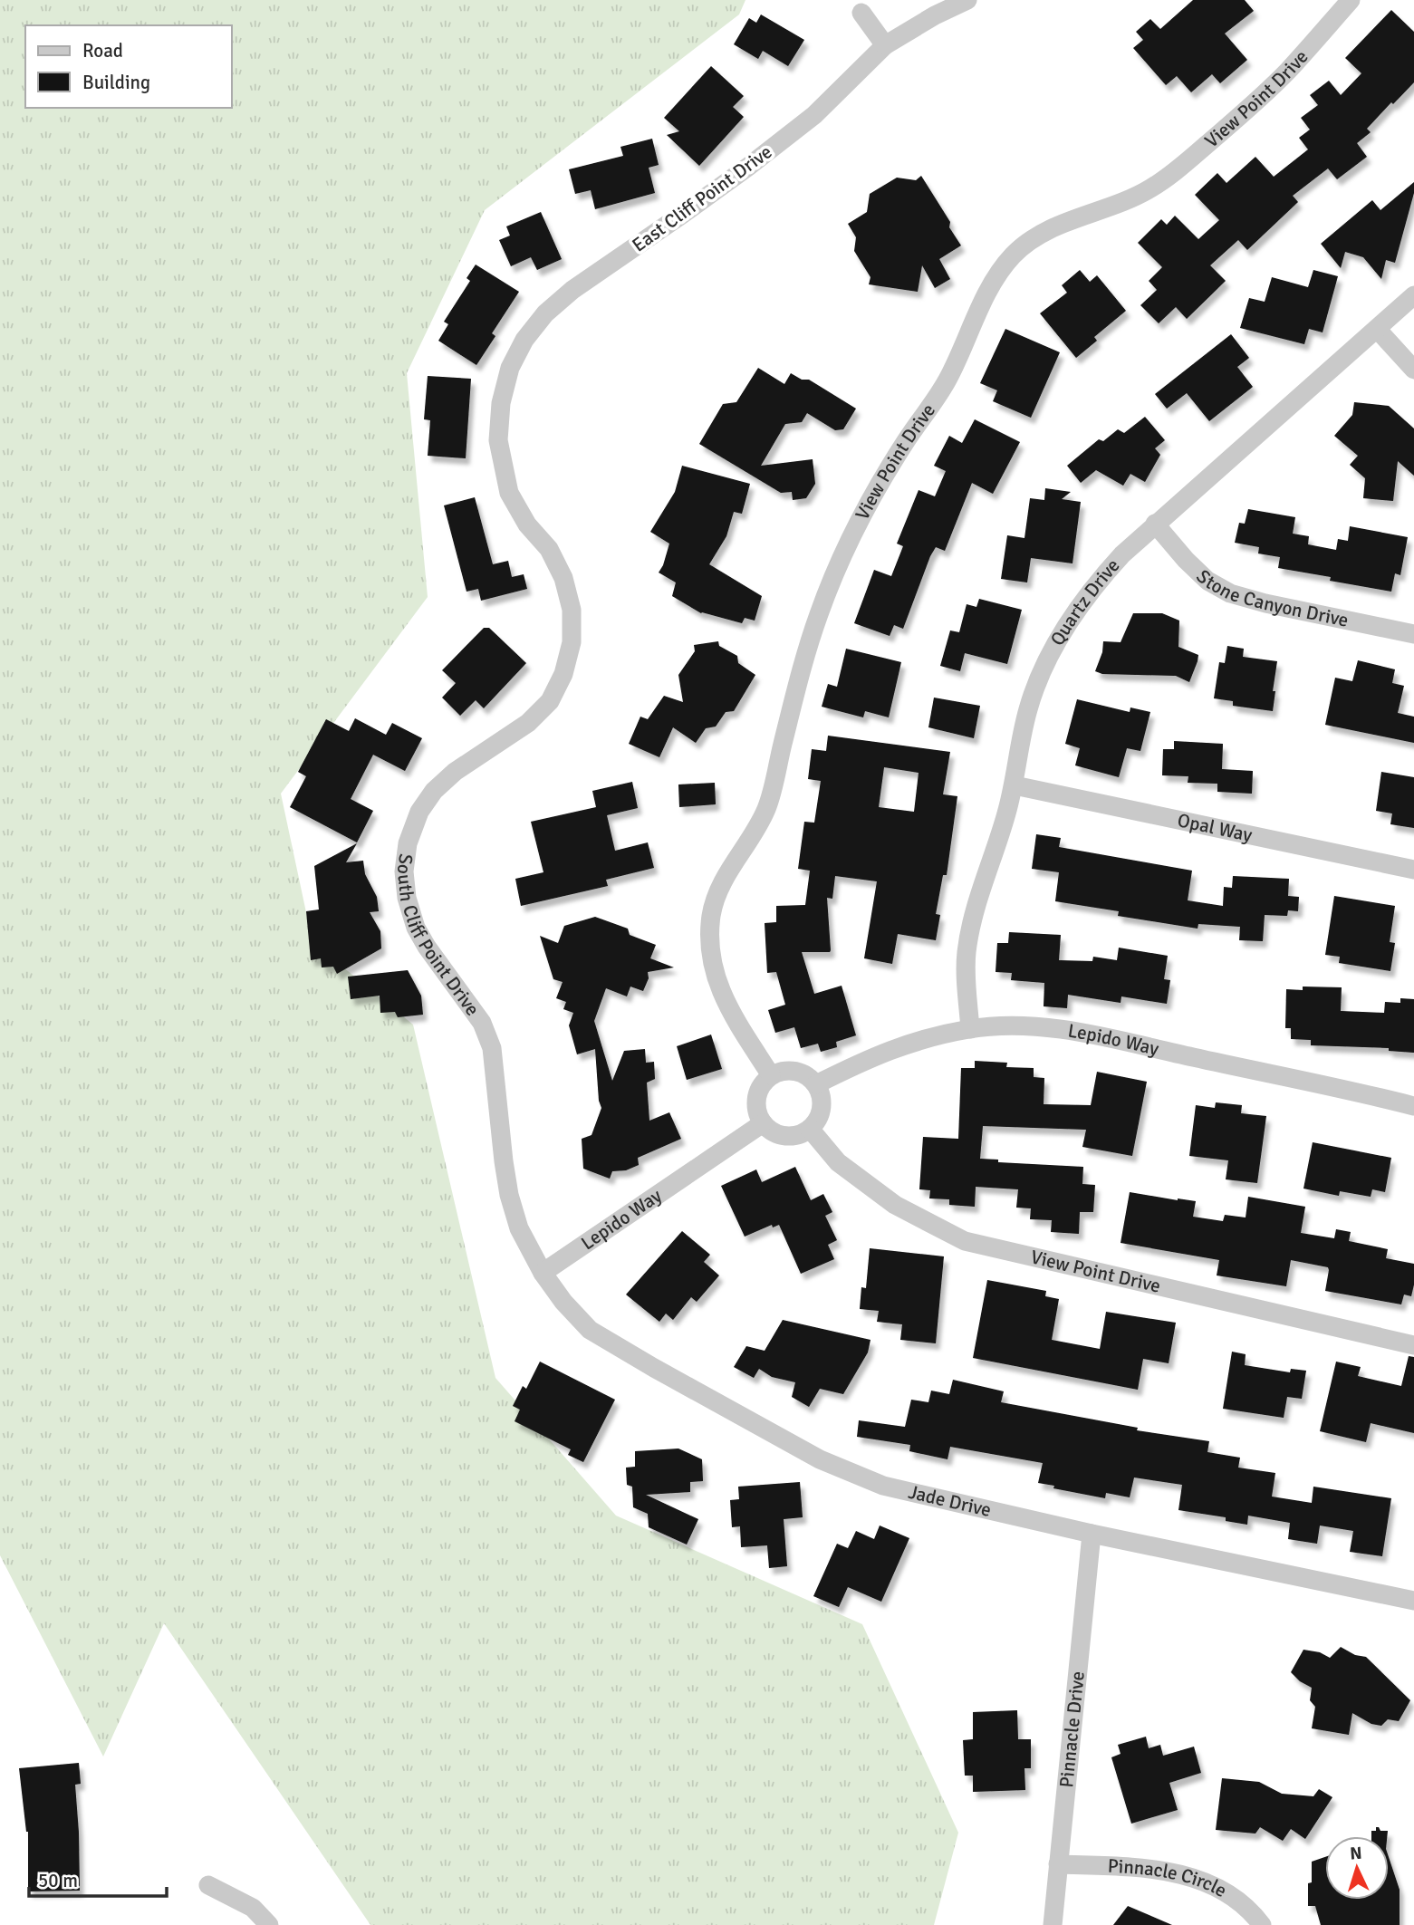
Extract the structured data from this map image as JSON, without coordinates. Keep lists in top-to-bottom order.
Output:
{
  "streets": {
    "street": [
      "View Point Drive",
      "East Cliff Point Drive",
      "Stone Canyon Drive",
      "Quartz Drive",
      "Opal Way",
      "South Cliff Point Drive",
      "Lepido Way",
      "Jade Drive",
      "Pinnacle Drive",
      "Pinnacle Circle"
    ]
  },
  "crossings": [
    ["View Point Drive", "Lepido Way"],
    ["East Cliff Point Drive", "South Cliff Point Drive"],
    ["Stone Canyon Drive", "Quartz Drive"],
    ["Quartz Drive", "Opal Way"],
    ["Quartz Drive", "Lepido Way"],
    ["South Cliff Point Drive", "Lepido Way"],
    ["South Cliff Point Drive", "Jade Drive"],
    ["Lepido Way", "Jade Drive"],
    ["Jade Drive", "Pinnacle Drive"],
    ["Pinnacle Drive", "Pinnacle Circle"]
  ],
  "legend": ["Road", "Building"],
  "scale_bar": "50 m",
  "north": "top"
}
